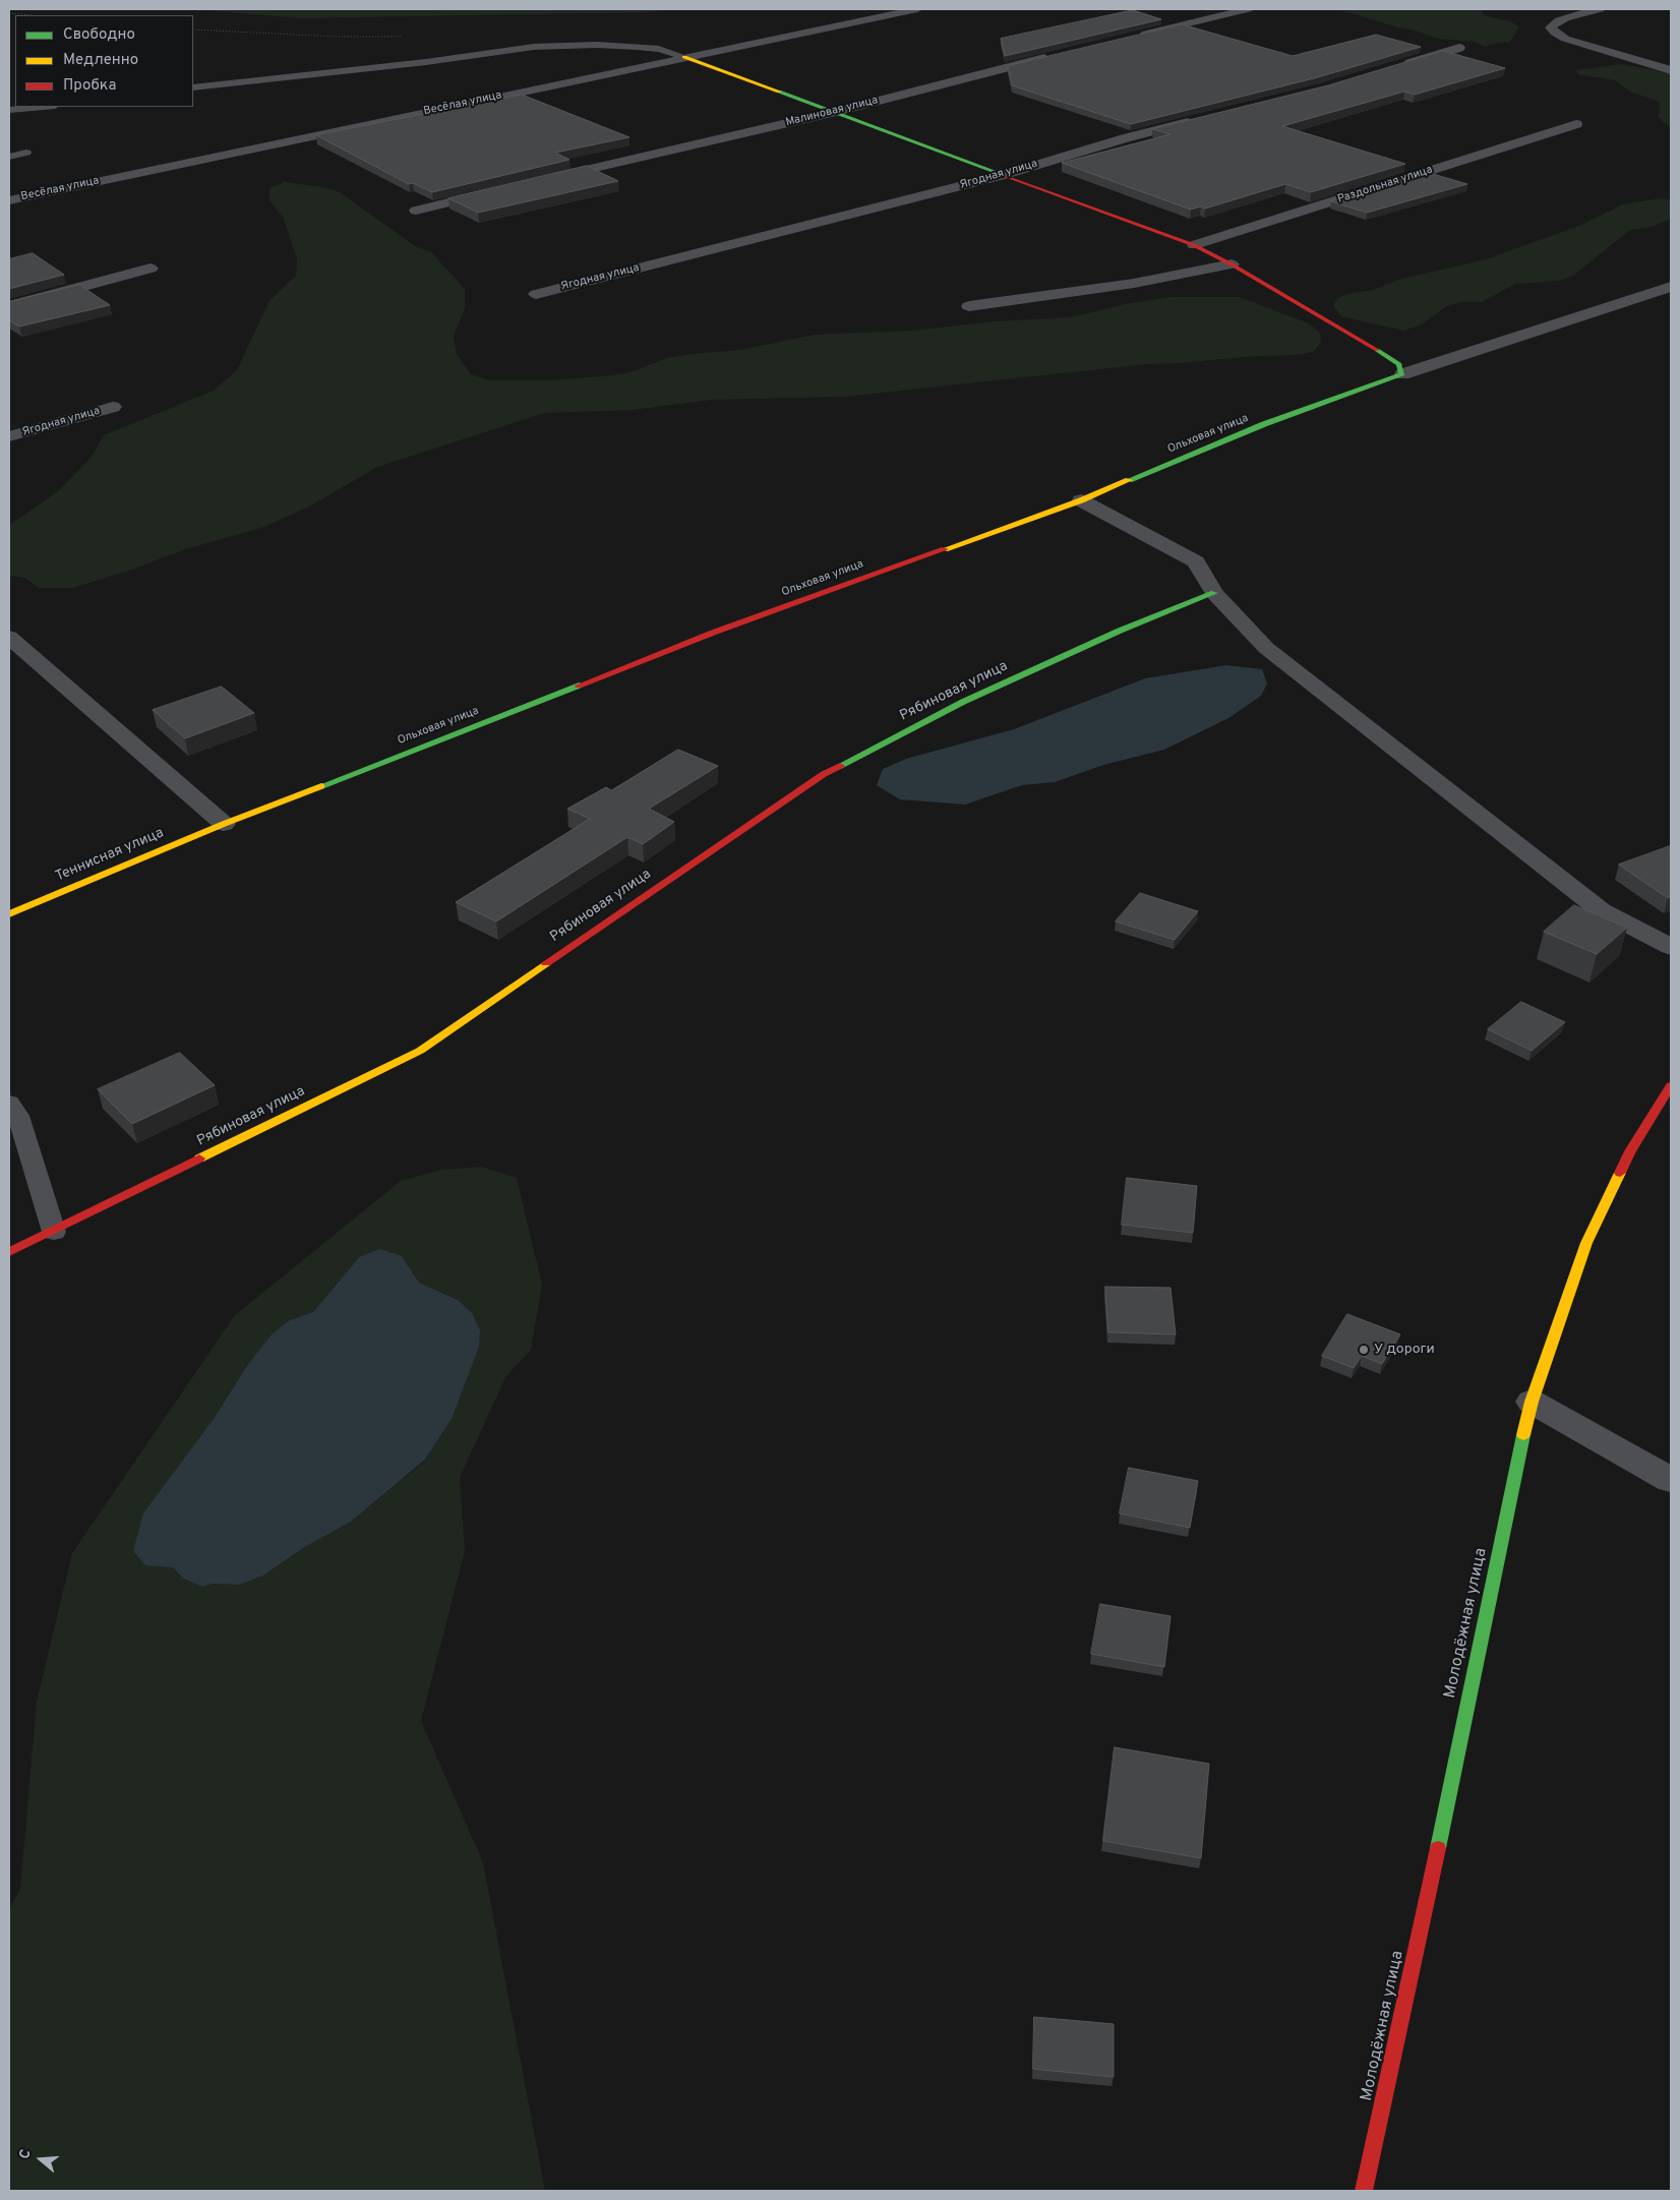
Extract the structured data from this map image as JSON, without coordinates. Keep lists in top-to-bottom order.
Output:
{
  "streets": {
    "street": [
      "Весёлая улица",
      "Малиновая улица",
      "Ягодная улица",
      "Раздольная улица",
      "Ольховая улица",
      "Рябиновая улица",
      "Теннисная улица",
      "Молодёжная улица"
    ]
  },
  "crossings": [
    ["Ольховая улица", "Теннисная улица"]
  ],
  "places": ["У дороги"],
  "legend": ["Свободно", "Медленно", "Пробка"],
  "north": "left"
}
